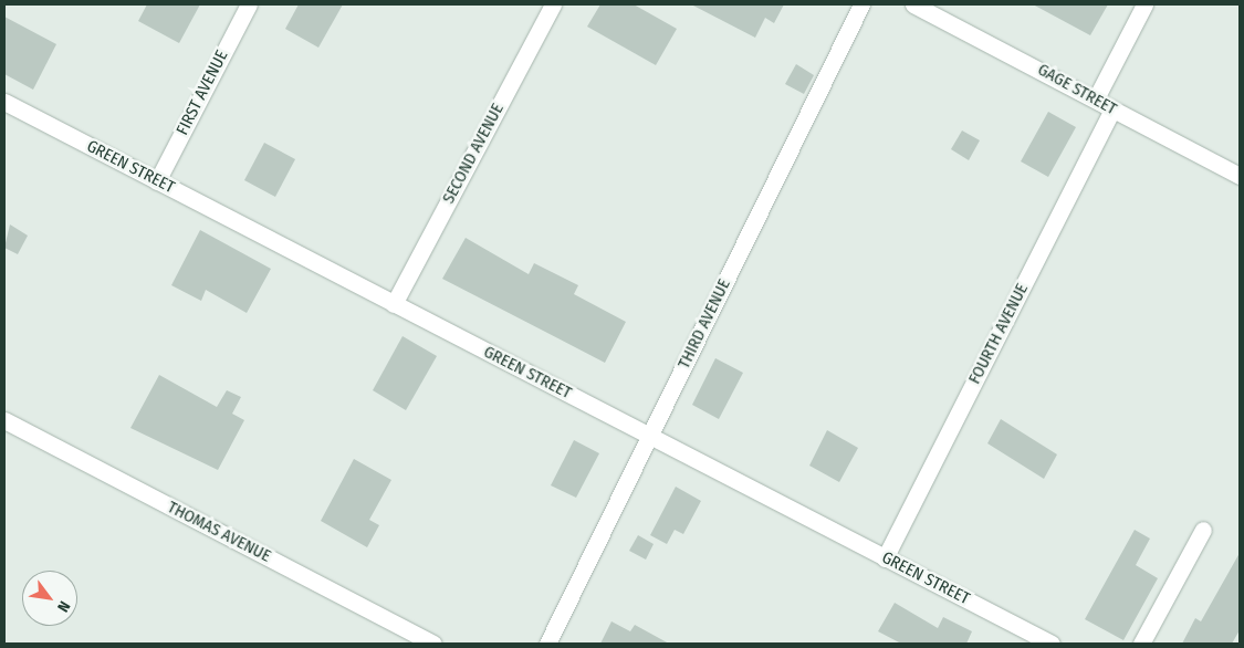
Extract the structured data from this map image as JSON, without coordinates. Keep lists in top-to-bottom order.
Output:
{
  "streets": {
    "street": [
      "GAGE STREET",
      "FIRST AVENUE",
      "SECOND AVENUE",
      "GREEN STREET",
      "THIRD AVENUE",
      "FOURTH AVENUE",
      "THOMAS AVENUE"
    ]
  },
  "crossings": [
    ["GAGE STREET", "FOURTH AVENUE"],
    ["FIRST AVENUE", "GREEN STREET"],
    ["SECOND AVENUE", "GREEN STREET"],
    ["GREEN STREET", "THIRD AVENUE"],
    ["GREEN STREET", "FOURTH AVENUE"]
  ],
  "north": "bottom right"
}
